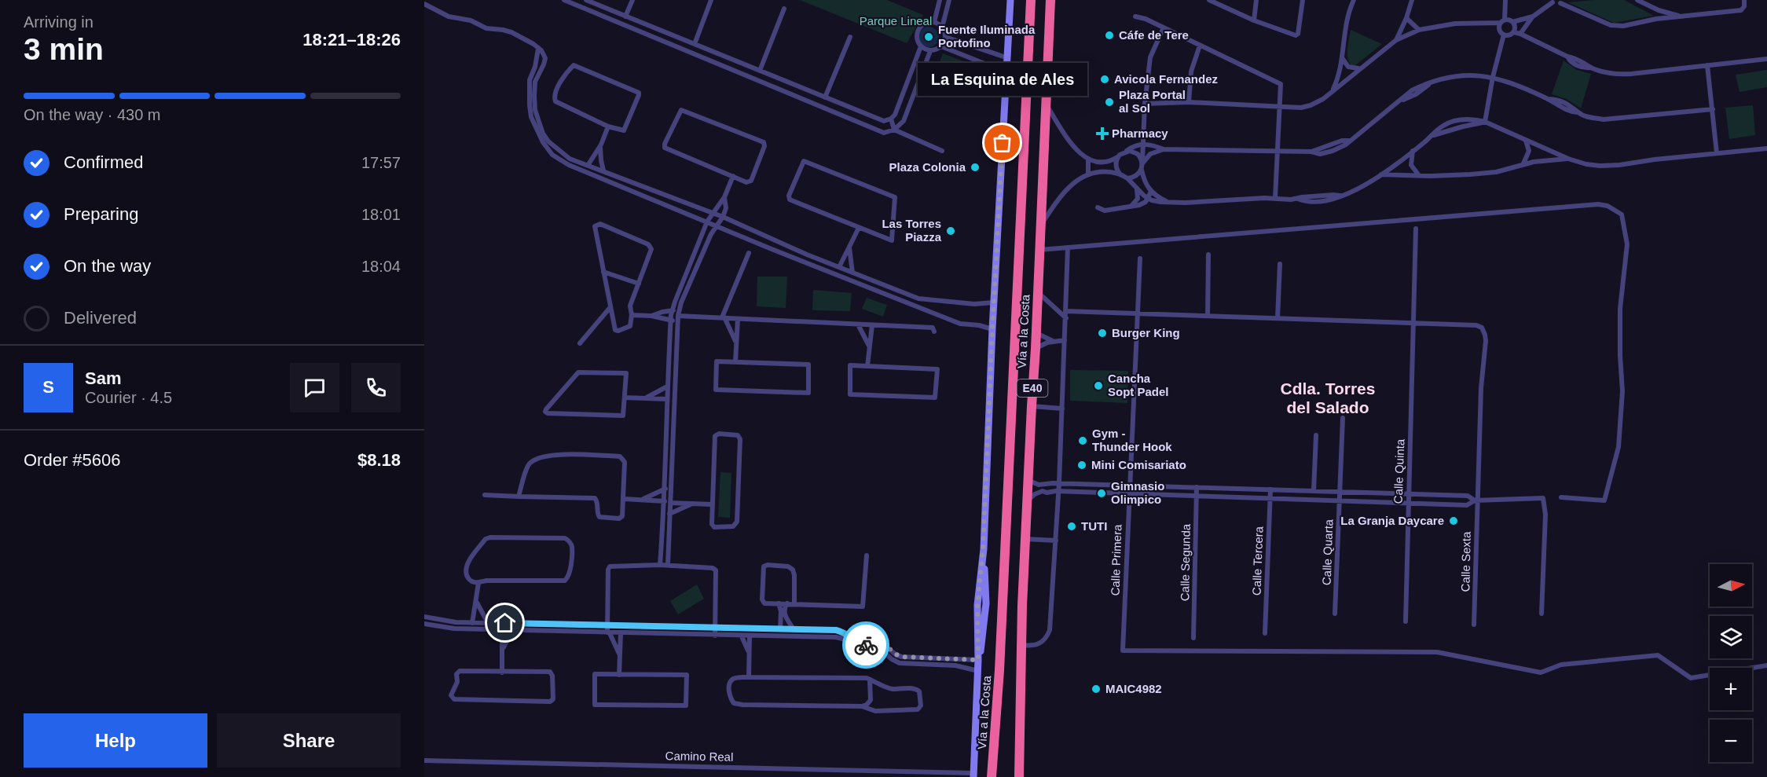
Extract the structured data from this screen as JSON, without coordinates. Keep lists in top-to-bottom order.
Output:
{
  "streets": {
    "highway": ["Vía a la Costa", "E40"],
    "street": [
      "Calle Quinta",
      "Calle Quarta",
      "Calle Primera",
      "Calle Tercera",
      "Calle Sexta",
      "Calle Segunda",
      "Camino Real"
    ]
  },
  "crossings": [
    ["Vía a la Costa", "Camino Real"],
    ["Calle Quinta", "Calle Sexta"]
  ],
  "districts": ["Cdla. Torres del Salado"],
  "parks": ["Parque Lineal"],
  "places": {
    "other": [
      "Cáfe de Tere",
      "Fuente Iluminada Portofino",
      "Avicola Fernandez",
      "Plaza Portal al Sol",
      "La Esquina de Ales",
      "Plaza Colonia",
      "Las Torres Piazza",
      "Burger King",
      "Cancha Sopt Padel",
      "Gym - Thunder Hook",
      "Mini Comisariato",
      "Gimnasio Olimpico",
      "La Granja Daycare",
      "TUTI",
      "MAIC4982"
    ],
    "health": ["Pharmacy"]
  },
  "north": "right",
  "page": {
    "heading": ["3 min", "Arriving in", "18:21–18:26"],
    "panel": [
      "Sam",
      "Courier · 4.5",
      "Order #5606",
      "$8.18"
    ],
    "bubble": "La Esquina de Ales",
    "bar": "On the way · 430 m",
    "list": [
      ["Confirmed", "17:57"],
      ["Preparing", "18:01"],
      ["On the way", "18:04"],
      "Delivered"
    ],
    "round": "S",
    "map_buttons": ["+", "−"],
    "buttons": ["Help", "Share"]
  }
}
